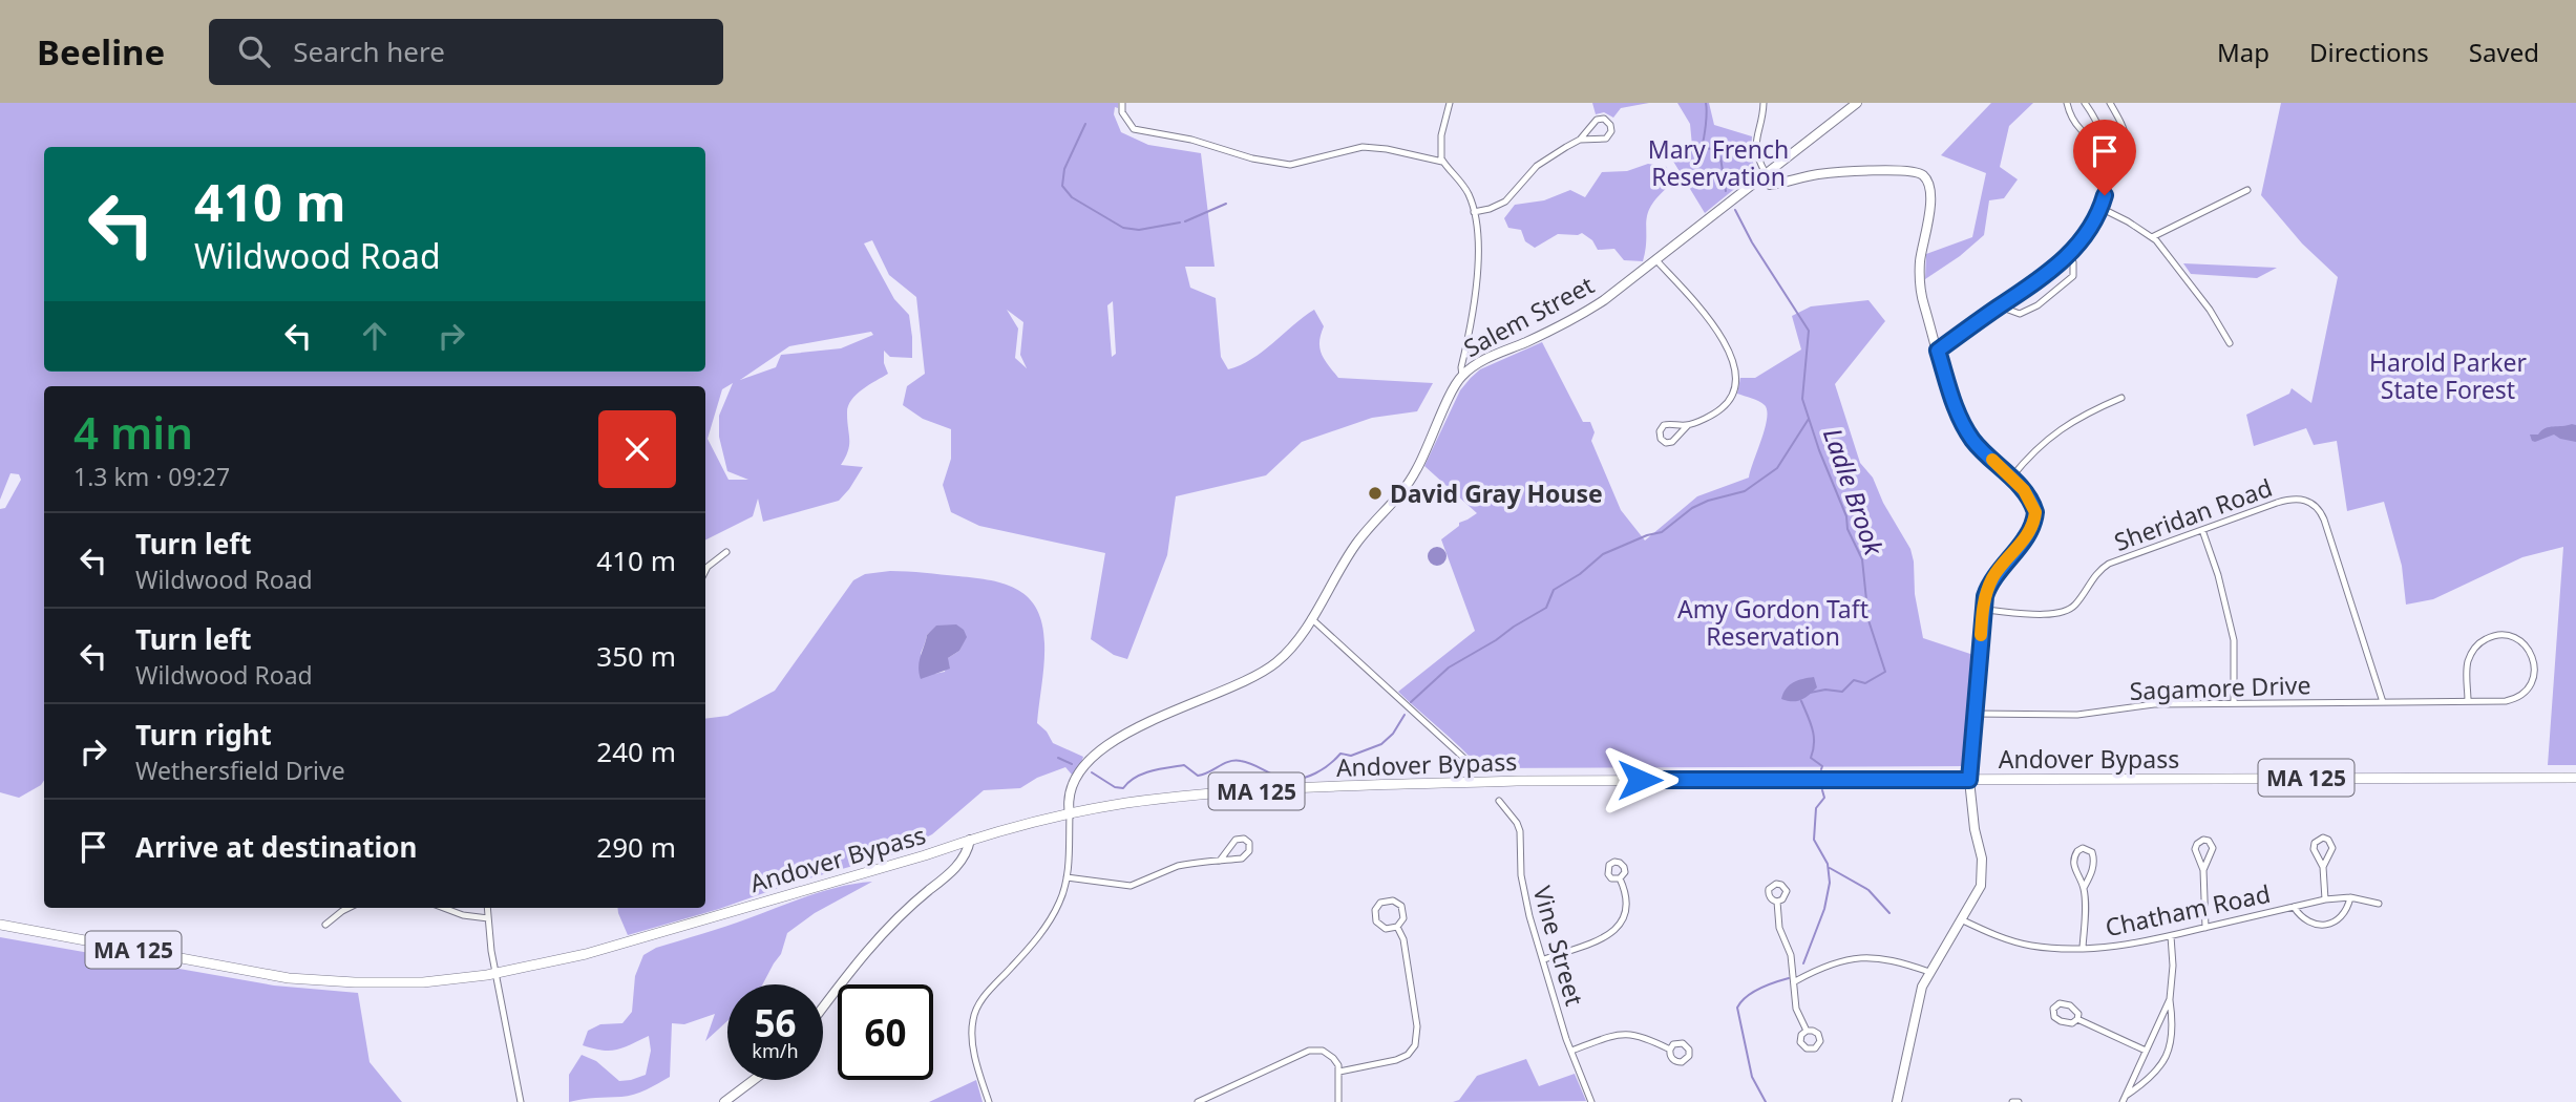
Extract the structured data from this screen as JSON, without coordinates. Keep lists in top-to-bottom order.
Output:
{
  "streets": {
    "main road": ["Andover Bypass", "MA 125"],
    "street": [
      "Salem Street",
      "Sheridan Road",
      "Sagamore Drive",
      "Chatham Road",
      "Vine Street"
    ]
  },
  "crossings": [
    ["Salem Street", "Andover Bypass"],
    ["Sheridan Road", "Sagamore Drive"]
  ],
  "water": ["Ladle Brook"],
  "parks": ["Mary French Reservation", "Harold Parker State Forest", "Amy Gordon Taft Reservation"],
  "places": ["David Gray House"],
  "page": {
    "header": "Beeline",
    "search": "Search here",
    "nav": ["Map", "Directions", "Saved"],
    "turn": ["410 m", "Wildwood Road"],
    "heading": ["4 min", "1.3 km · 09:27"],
    "list": [
      {
        "name": "Turn left",
        "note": "Wildwood Road",
        "value": "410 m"
      },
      {
        "name": "Turn left",
        "note": "Wildwood Road",
        "value": "350 m"
      },
      {
        "name": "Turn right",
        "note": "Wethersfield Drive",
        "value": "240 m"
      },
      {
        "name": "Arrive at destination",
        "value": "290 m"
      }
    ],
    "speed": "56 km/h",
    "limit": "60"
  }
}
